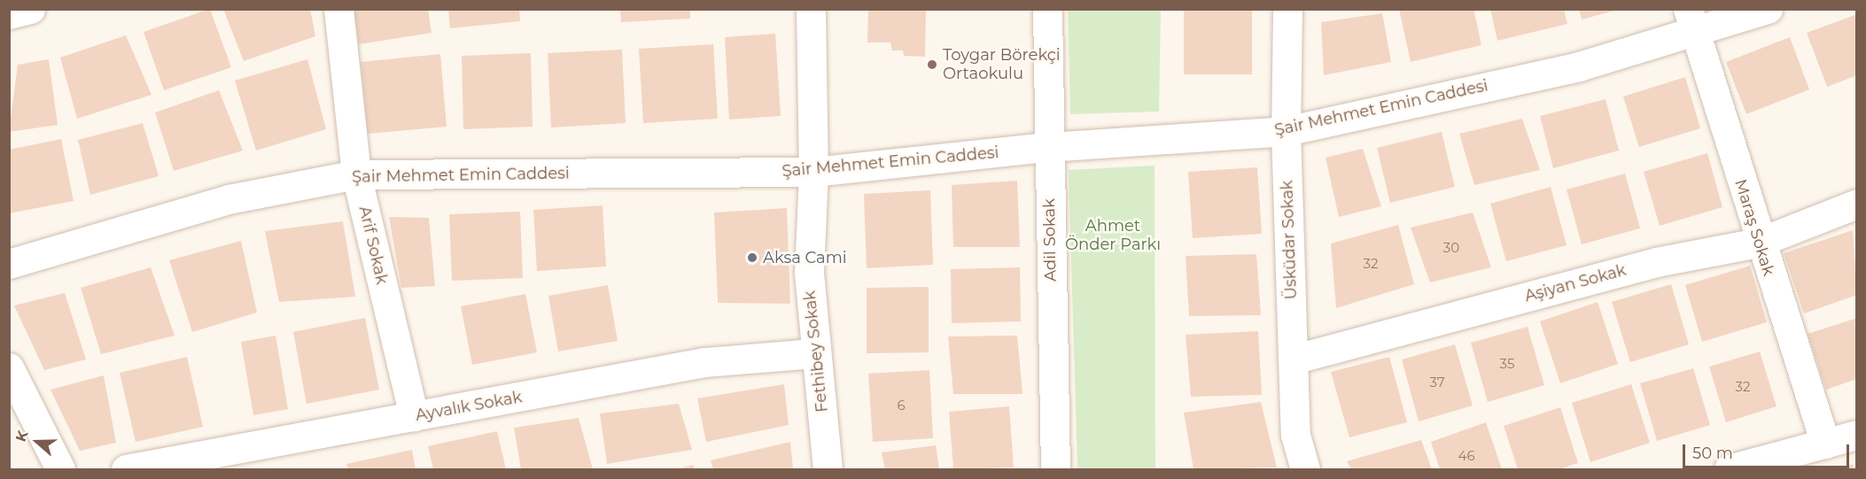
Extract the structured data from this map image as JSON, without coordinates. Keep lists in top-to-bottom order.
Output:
{
  "streets": {
    "street": [
      "Şair Mehmet Emin Caddesi",
      "Maraş Sokak",
      "Adil Sokak",
      "Üsküdar Sokak",
      "Arif Sokak",
      "Aşiyan Sokak",
      "Fethibey Sokak",
      "Ayvalık Sokak"
    ]
  },
  "crossings": [
    ["Şair Mehmet Emin Caddesi", "Maraş Sokak"],
    ["Şair Mehmet Emin Caddesi", "Adil Sokak"],
    ["Şair Mehmet Emin Caddesi", "Üsküdar Sokak"],
    ["Şair Mehmet Emin Caddesi", "Arif Sokak"],
    ["Şair Mehmet Emin Caddesi", "Fethibey Sokak"],
    ["Maraş Sokak", "Aşiyan Sokak"],
    ["Üsküdar Sokak", "Aşiyan Sokak"],
    ["Arif Sokak", "Ayvalık Sokak"],
    ["Fethibey Sokak", "Ayvalık Sokak"]
  ],
  "parks": ["Ahmet Önder Parkı"],
  "places": ["Toygar Börekçi Ortaokulu", "Aksa Cami"],
  "house_numbers": [
    "30",
    "32",
    "35",
    "37",
    "32",
    "6",
    "46"
  ],
  "scale_bar": "50 m",
  "north": "left"
}
